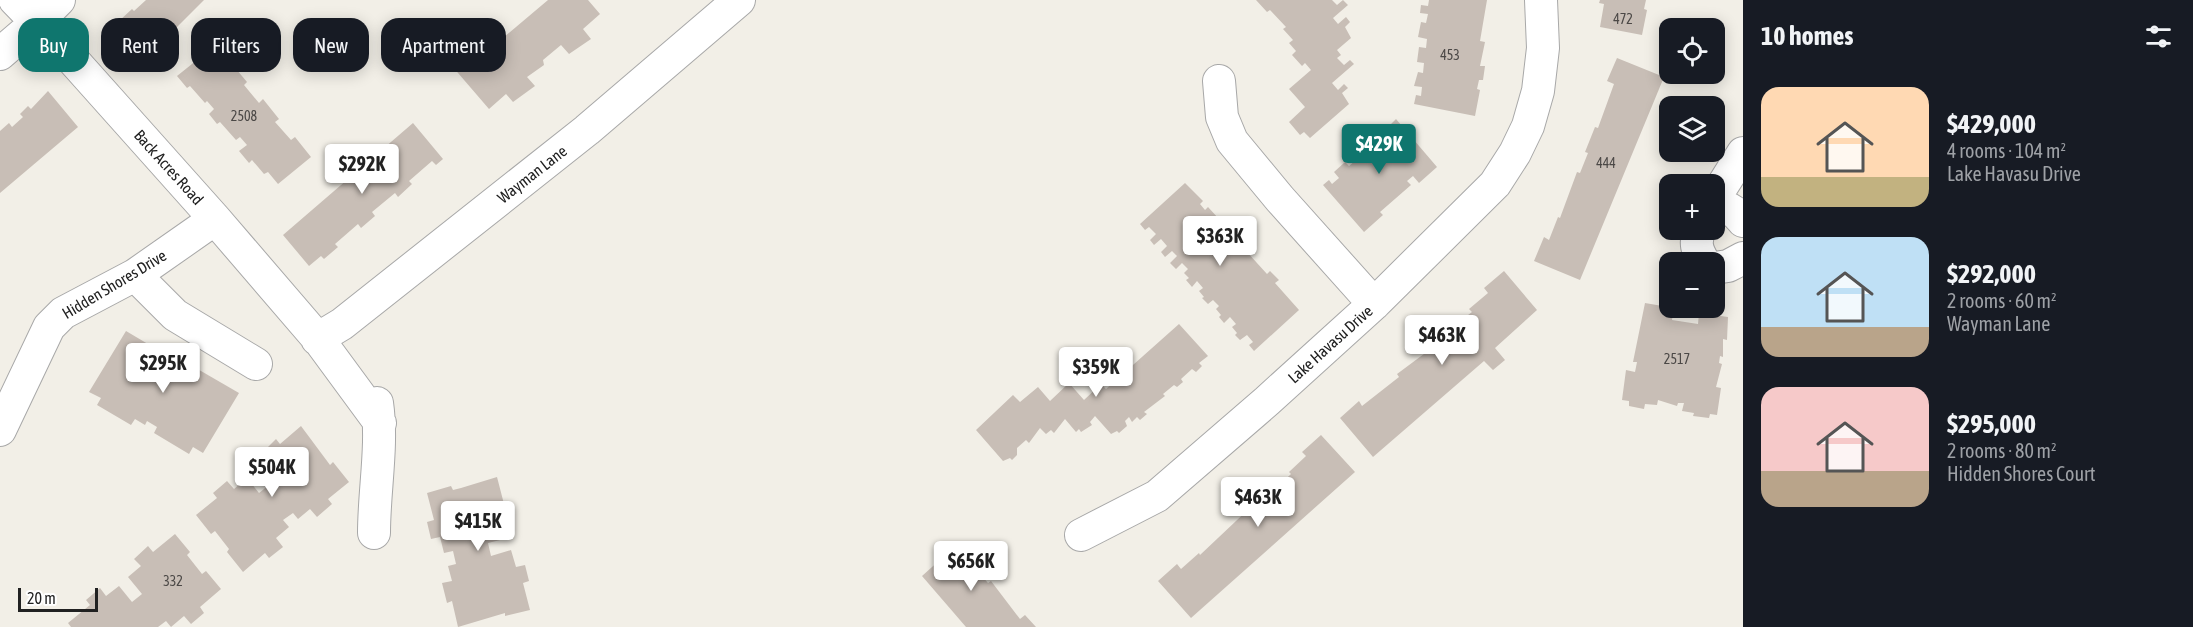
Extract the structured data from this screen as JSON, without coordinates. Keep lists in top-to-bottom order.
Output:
{
  "streets": {
    "street": [
      "Back Acres Road",
      "Wayman Lane",
      "Hidden Shores Drive",
      "Lake Havasu Drive"
    ]
  },
  "crossings": [
    ["Back Acres Road", "Wayman Lane"],
    ["Back Acres Road", "Hidden Shores Drive"]
  ],
  "house_numbers": [
    "472",
    "453",
    "2508",
    "444",
    "2517",
    "332"
  ],
  "scale_bar": "20 m",
  "page": {
    "heading": "10 homes",
    "map_buttons": ["+", "−"],
    "chip": [
      "Buy",
      "Rent",
      "Filters",
      "New",
      "Apartment"
    ],
    "list": [
      {
        "name": "$429,000",
        "note": "4 rooms · 104 m² · Lake Havasu Drive"
      },
      {
        "name": "$292,000",
        "note": "2 rooms · 60 m² · Wayman Lane"
      },
      {
        "name": "$295,000",
        "note": "2 rooms · 80 m² · Hidden Shores Court"
      }
    ],
    "price": [
      "$429K",
      "$292K",
      "$363K",
      "$463K",
      "$295K",
      "$359K",
      "$504K",
      "$463K",
      "$415K",
      "$656K"
    ],
    "scale": "20 m"
  }
}
